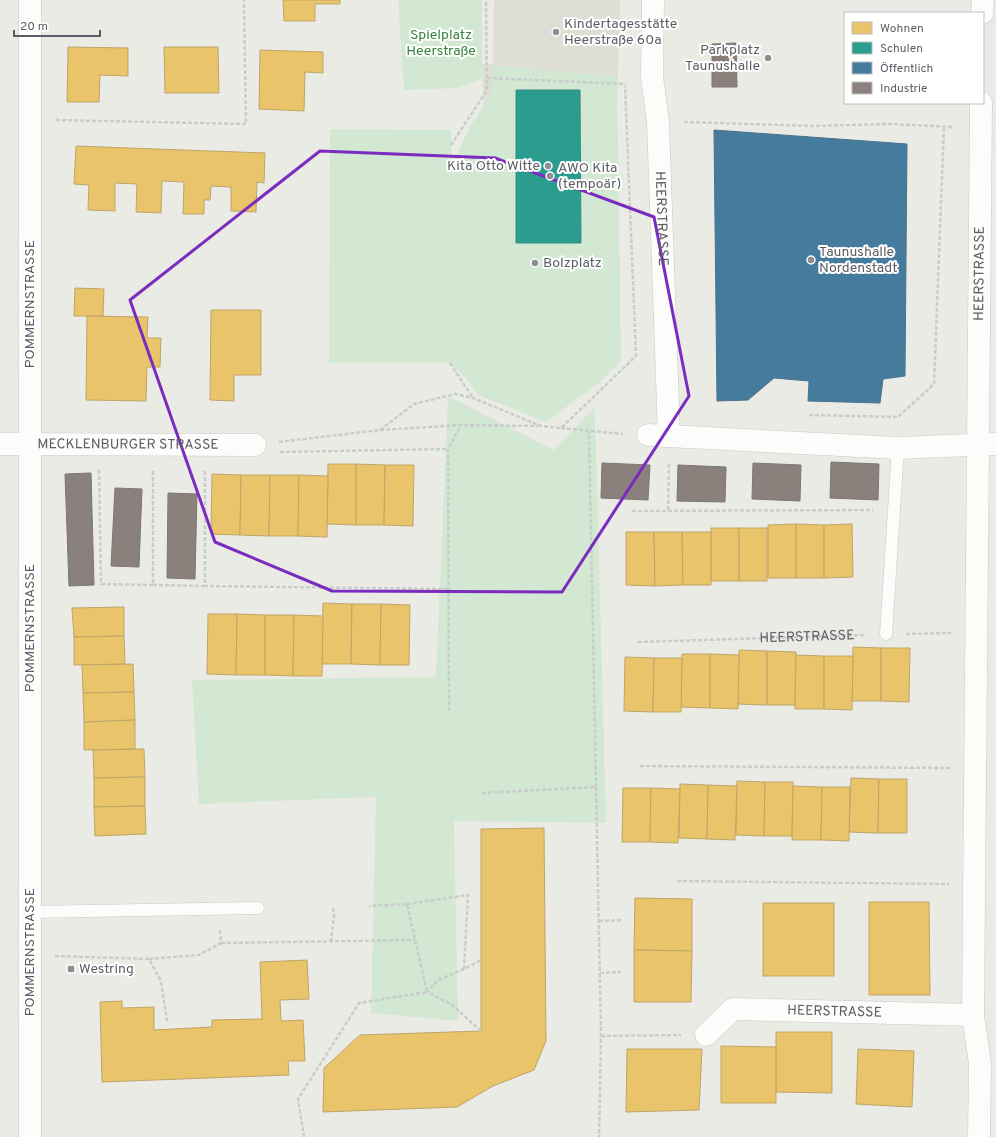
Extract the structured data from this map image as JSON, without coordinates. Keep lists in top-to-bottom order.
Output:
{
  "streets": {
    "street": ["HEERSTRASSE", "POMMERNSTRASSE", "MECKLENBURGER STRASSE"]
  },
  "crossings": [
    ["POMMERNSTRASSE", "MECKLENBURGER STRASSE"]
  ],
  "parks": ["Spielplatz Heerstraße"],
  "places": {
    "other": [
      "Kindertagesstätte Heerstraße 60a",
      "Parkplatz Taunushalle",
      "Kita Otto Witte",
      "AWO Kita (tempoär)",
      "Taunushalle Nordenstadt",
      "Bolzplatz"
    ],
    "transit": ["Westring"]
  },
  "legend": [
    "Wohnen",
    "Schulen",
    "Öffentlich",
    "Industrie"
  ],
  "scale_bar": "20 m"
}
